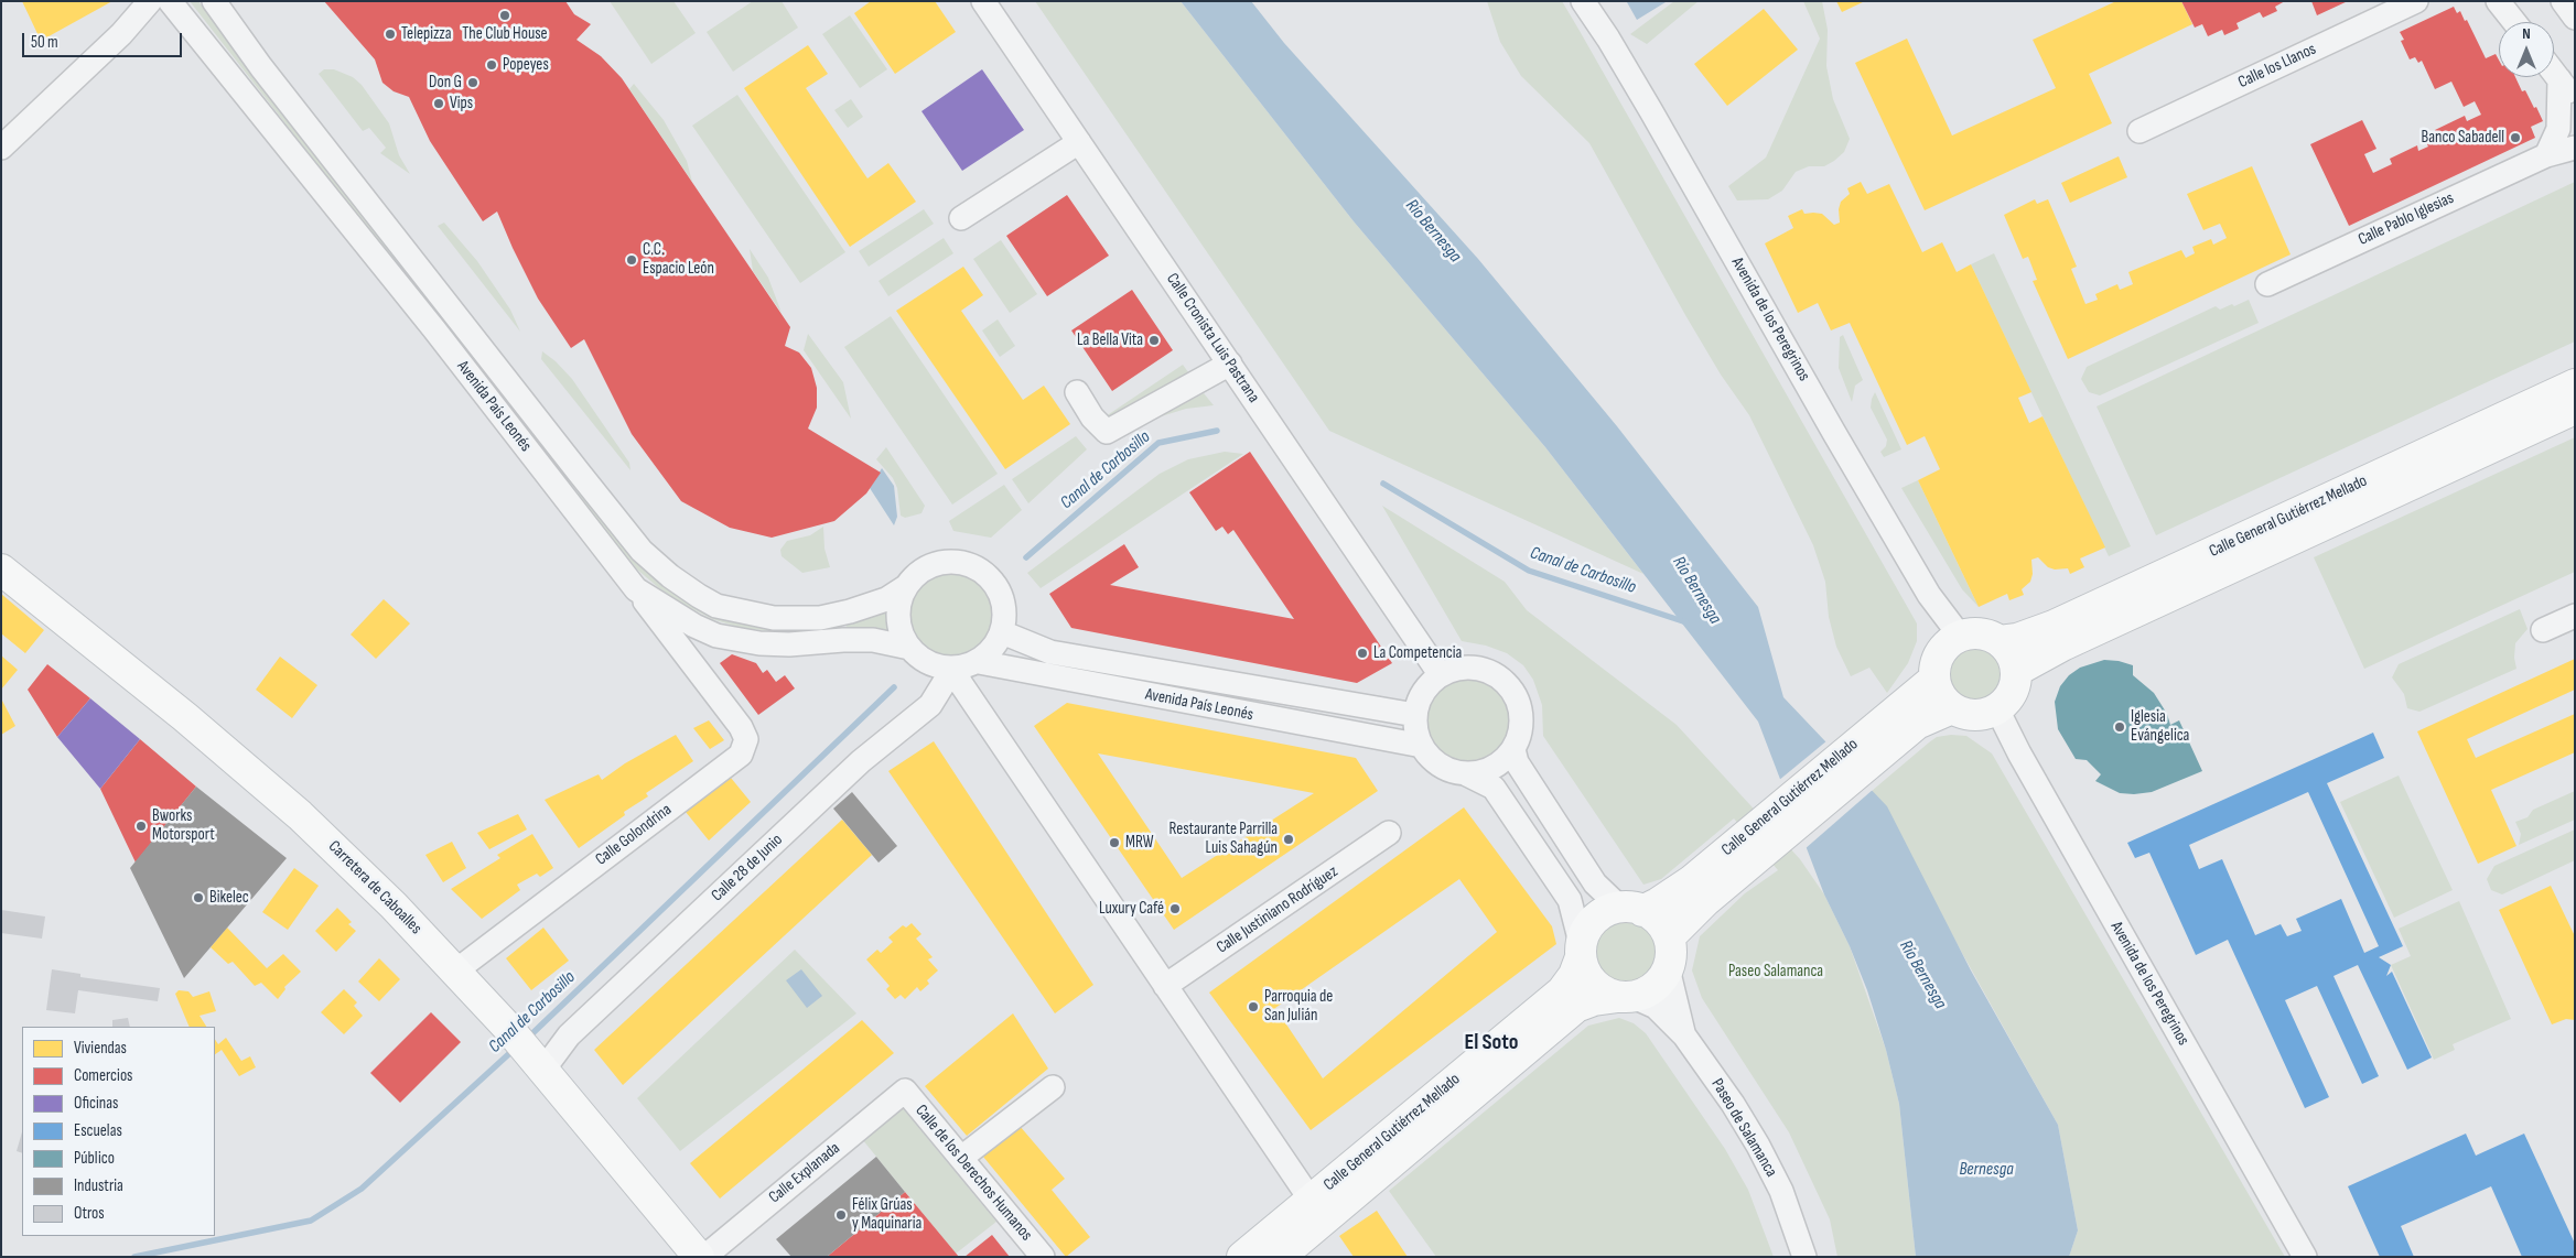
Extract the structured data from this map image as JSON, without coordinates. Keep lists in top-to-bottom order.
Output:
{
  "streets": {
    "main road": ["Calle General Gutiérrez Mellado", "Carretera de Caboalles"],
    "street": [
      "Calle los Llanos",
      "Calle Pablo Iglesias",
      "Avenida de los Peregrinos",
      "Calle Cronista Luis Pastrana",
      "Avenida País Leonés",
      "Calle Golondrina",
      "Calle 28 de Junio",
      "Calle Justiniano Rodríguez",
      "Paseo de Salamanca",
      "Calle Explanada",
      "Calle de los Derechos Humanos"
    ]
  },
  "crossings": [
    ["Avenida de los Peregrinos", "Calle General Gutiérrez Mellado"],
    ["Calle Cronista Luis Pastrana", "Avenida País Leonés"],
    ["Avenida País Leonés", "Calle Golondrina"],
    ["Avenida País Leonés", "Calle 28 de Junio"],
    ["Calle General Gutiérrez Mellado", "Paseo de Salamanca"],
    ["Calle Golondrina", "Carretera de Caboalles"],
    ["Calle 28 de Junio", "Carretera de Caboalles"],
    ["Calle Explanada", "Calle de los Derechos Humanos"]
  ],
  "districts": ["El Soto"],
  "water": ["Río Bernesga", "Canal de Carbosillo", "Bernesga"],
  "parks": ["Paseo Salamanca"],
  "places": [
    "The Club House",
    "Telepizza",
    "Popeyes",
    "Don G",
    "Vips",
    "Banco Sabadell",
    "C.C. Espacio León",
    "La Bella Vita",
    "La Competencia",
    "Iglesia Evángelica",
    "Bworks Motorsport",
    "Restaurante Parrilla Luis Sahagún",
    "MRW",
    "Bikelec",
    "Luxury Café",
    "Parroquia de San Julián",
    "Félix Grúas y Maquinaria"
  ],
  "legend": [
    "Viviendas",
    "Comercios",
    "Oficinas",
    "Escuelas",
    "Público",
    "Industria",
    "Otros"
  ],
  "scale_bar": "50 m",
  "north": "top"
}
